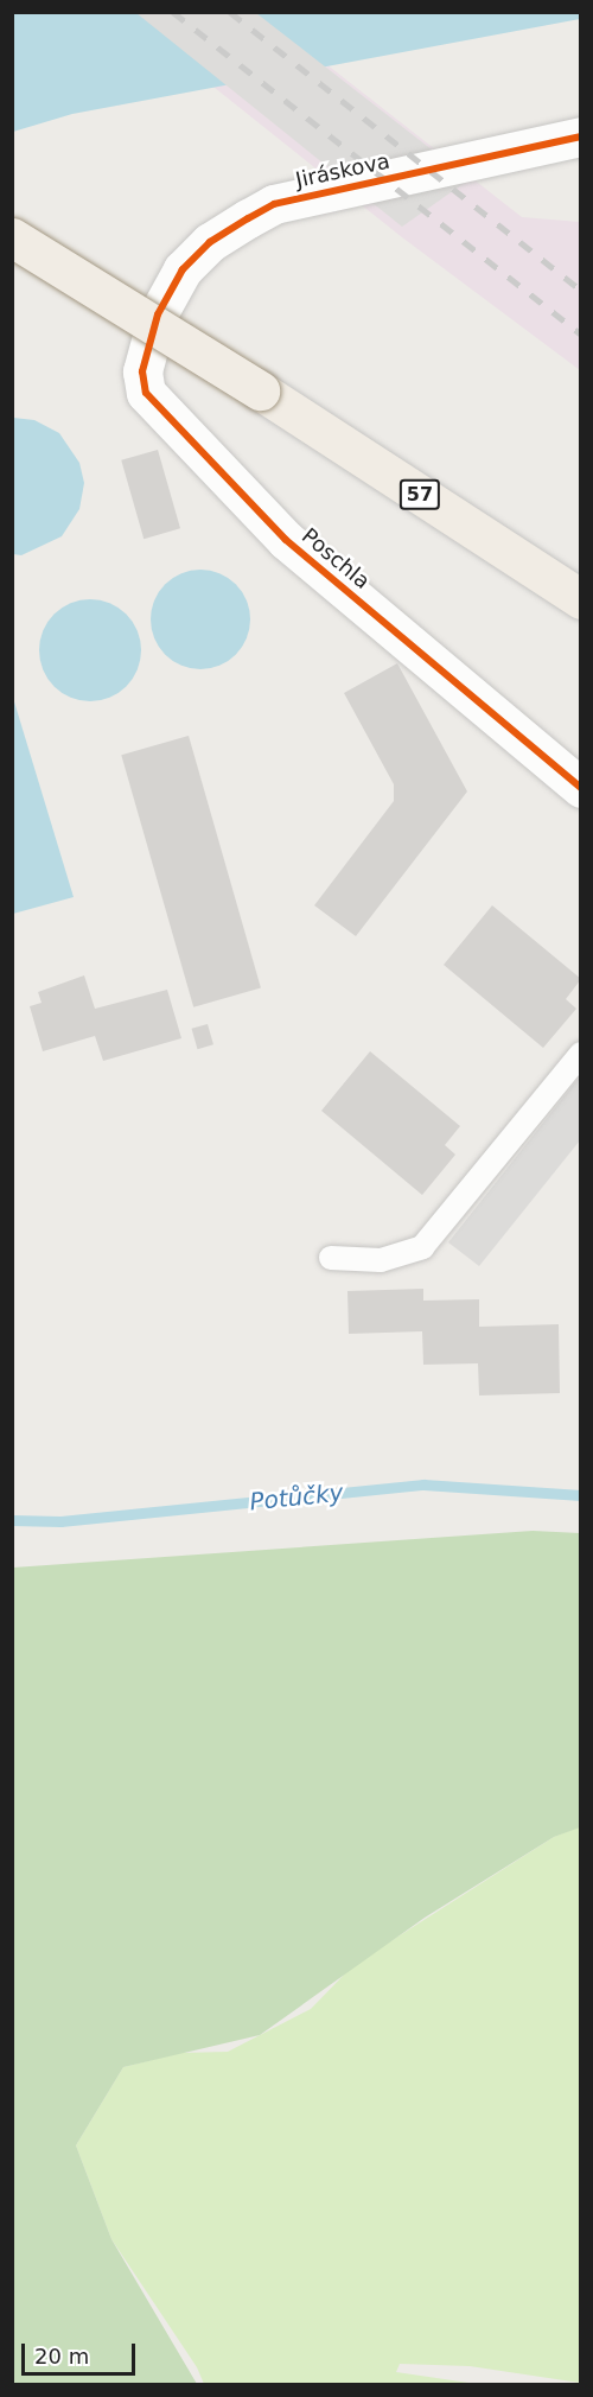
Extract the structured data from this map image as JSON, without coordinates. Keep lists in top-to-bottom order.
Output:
{
  "streets": {
    "main road": ["57"],
    "street": ["Jiráskova", "Poschla"]
  },
  "crossings": [
    ["Jiráskova", "Poschla"]
  ],
  "water": ["Potůčky"],
  "scale_bar": "20 m"
}
